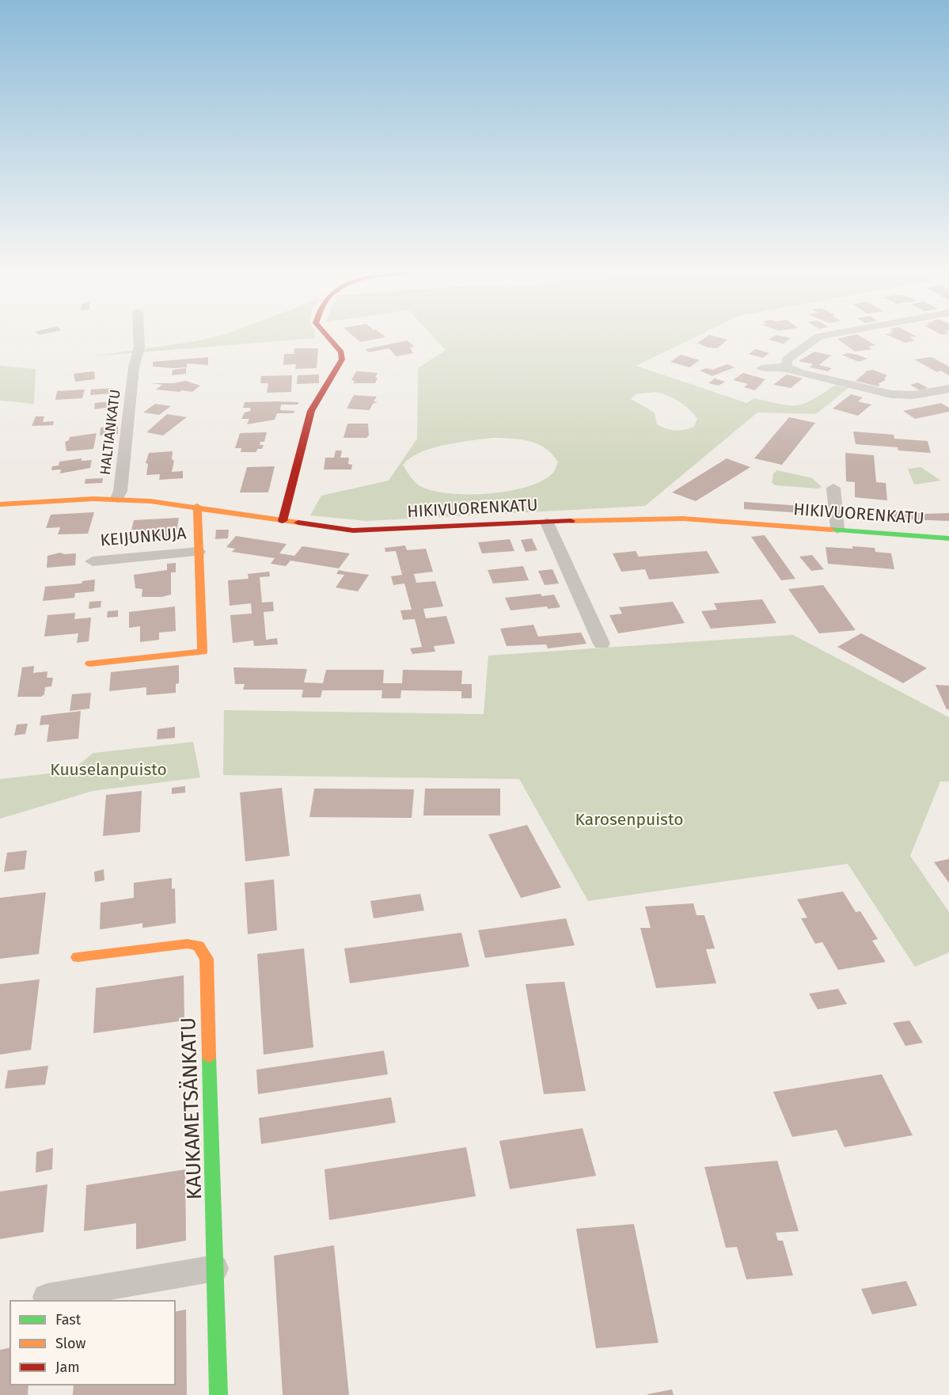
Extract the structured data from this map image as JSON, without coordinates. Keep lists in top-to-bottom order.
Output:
{
  "streets": {
    "street": [
      "HALTIANKATU",
      "HIKIVUORENKATU",
      "KEIJUNKUJA",
      "KAUKAMETSÄNKATU"
    ]
  },
  "crossings": [
    ["HALTIANKATU", "HIKIVUORENKATU"]
  ],
  "parks": ["Kuuselanpuisto", "Karosenpuisto"],
  "legend": ["Fast", "Slow", "Jam"]
}
